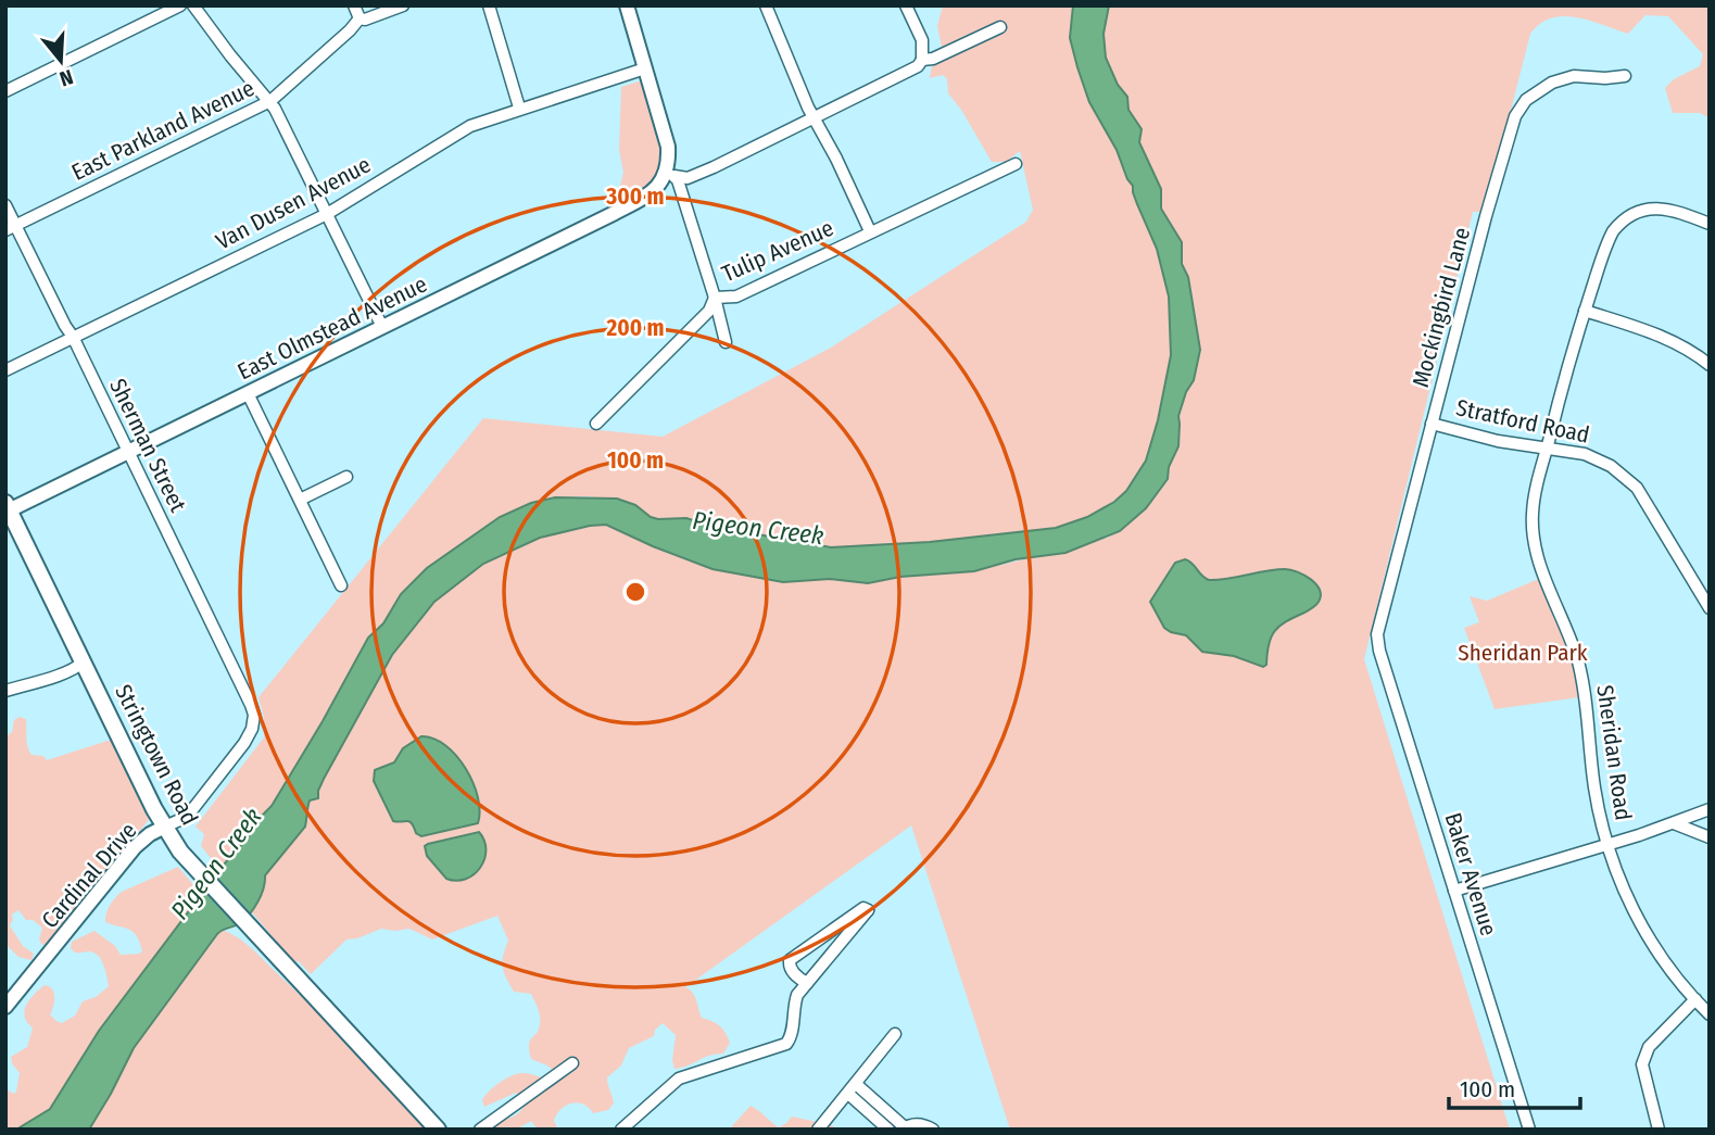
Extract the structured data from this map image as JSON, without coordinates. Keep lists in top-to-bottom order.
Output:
{
  "streets": {
    "main road": ["Stringtown Road"],
    "street": [
      "East Parkland Avenue",
      "Van Dusen Avenue",
      "Tulip Avenue",
      "Mockingbird Lane",
      "East Olmstead Avenue",
      "Stratford Road",
      "Sherman Street",
      "Sheridan Road",
      "Baker Avenue",
      "Cardinal Drive"
    ]
  },
  "crossings": [
    ["East Parkland Avenue", "Sherman Street"],
    ["Van Dusen Avenue", "Sherman Street"],
    ["Mockingbird Lane", "Stratford Road"],
    ["Mockingbird Lane", "Baker Avenue"],
    ["East Olmstead Avenue", "Sherman Street"],
    ["East Olmstead Avenue", "Stringtown Road"],
    ["Stratford Road", "Sheridan Road"],
    ["Sherman Street", "Cardinal Drive"],
    ["Stringtown Road", "Cardinal Drive"]
  ],
  "water": ["Pigeon Creek"],
  "parks": ["Sheridan Park"],
  "scale_bar": "100 m",
  "north": "bottom",
  "rings": ["300 m", "200 m", "100 m"]
}
